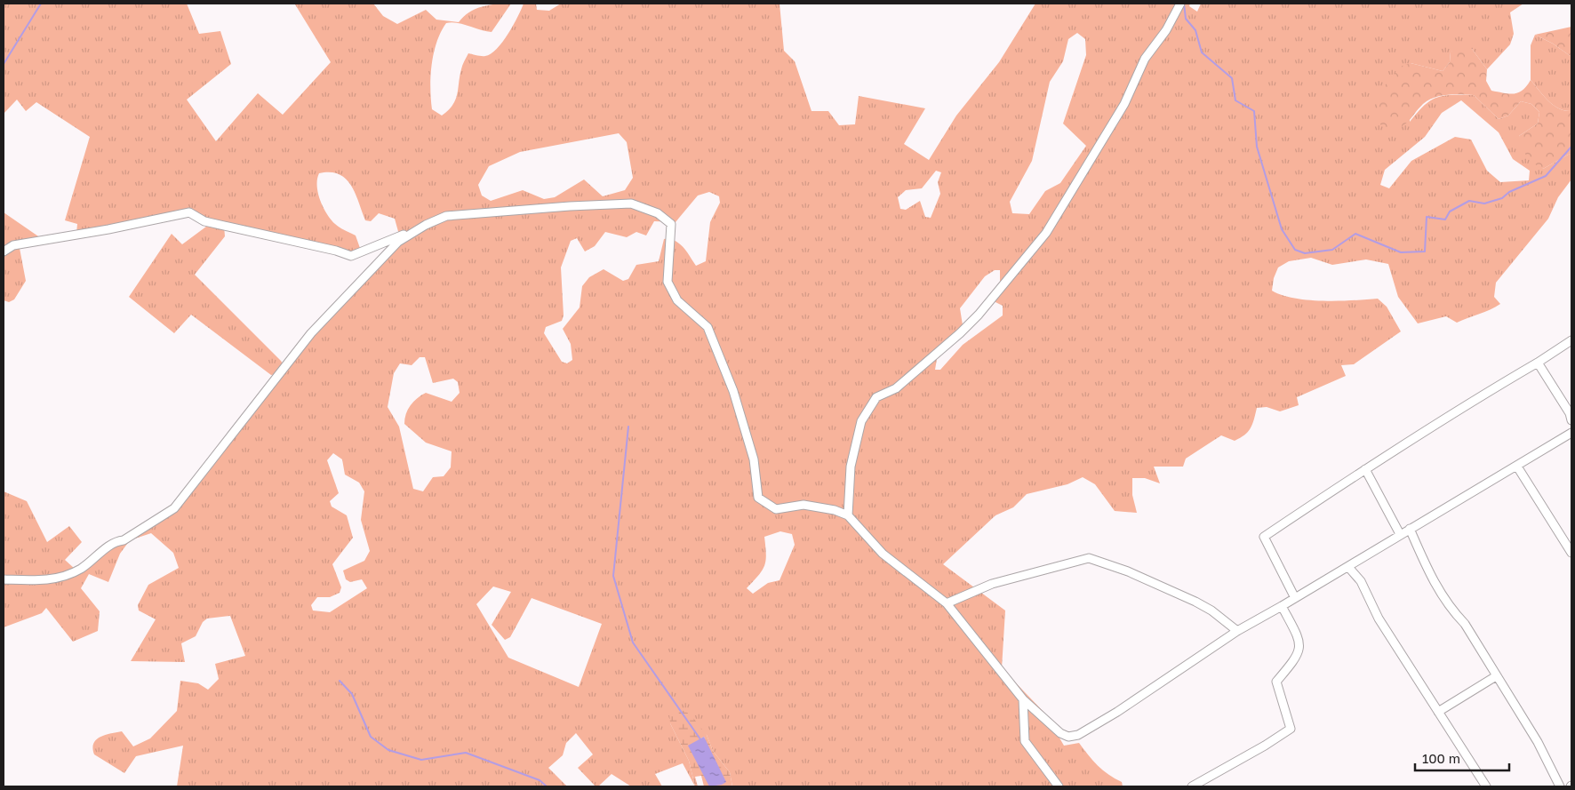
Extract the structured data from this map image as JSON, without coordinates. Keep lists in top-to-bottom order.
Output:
{
  "scale_bar": "100 m"
}
